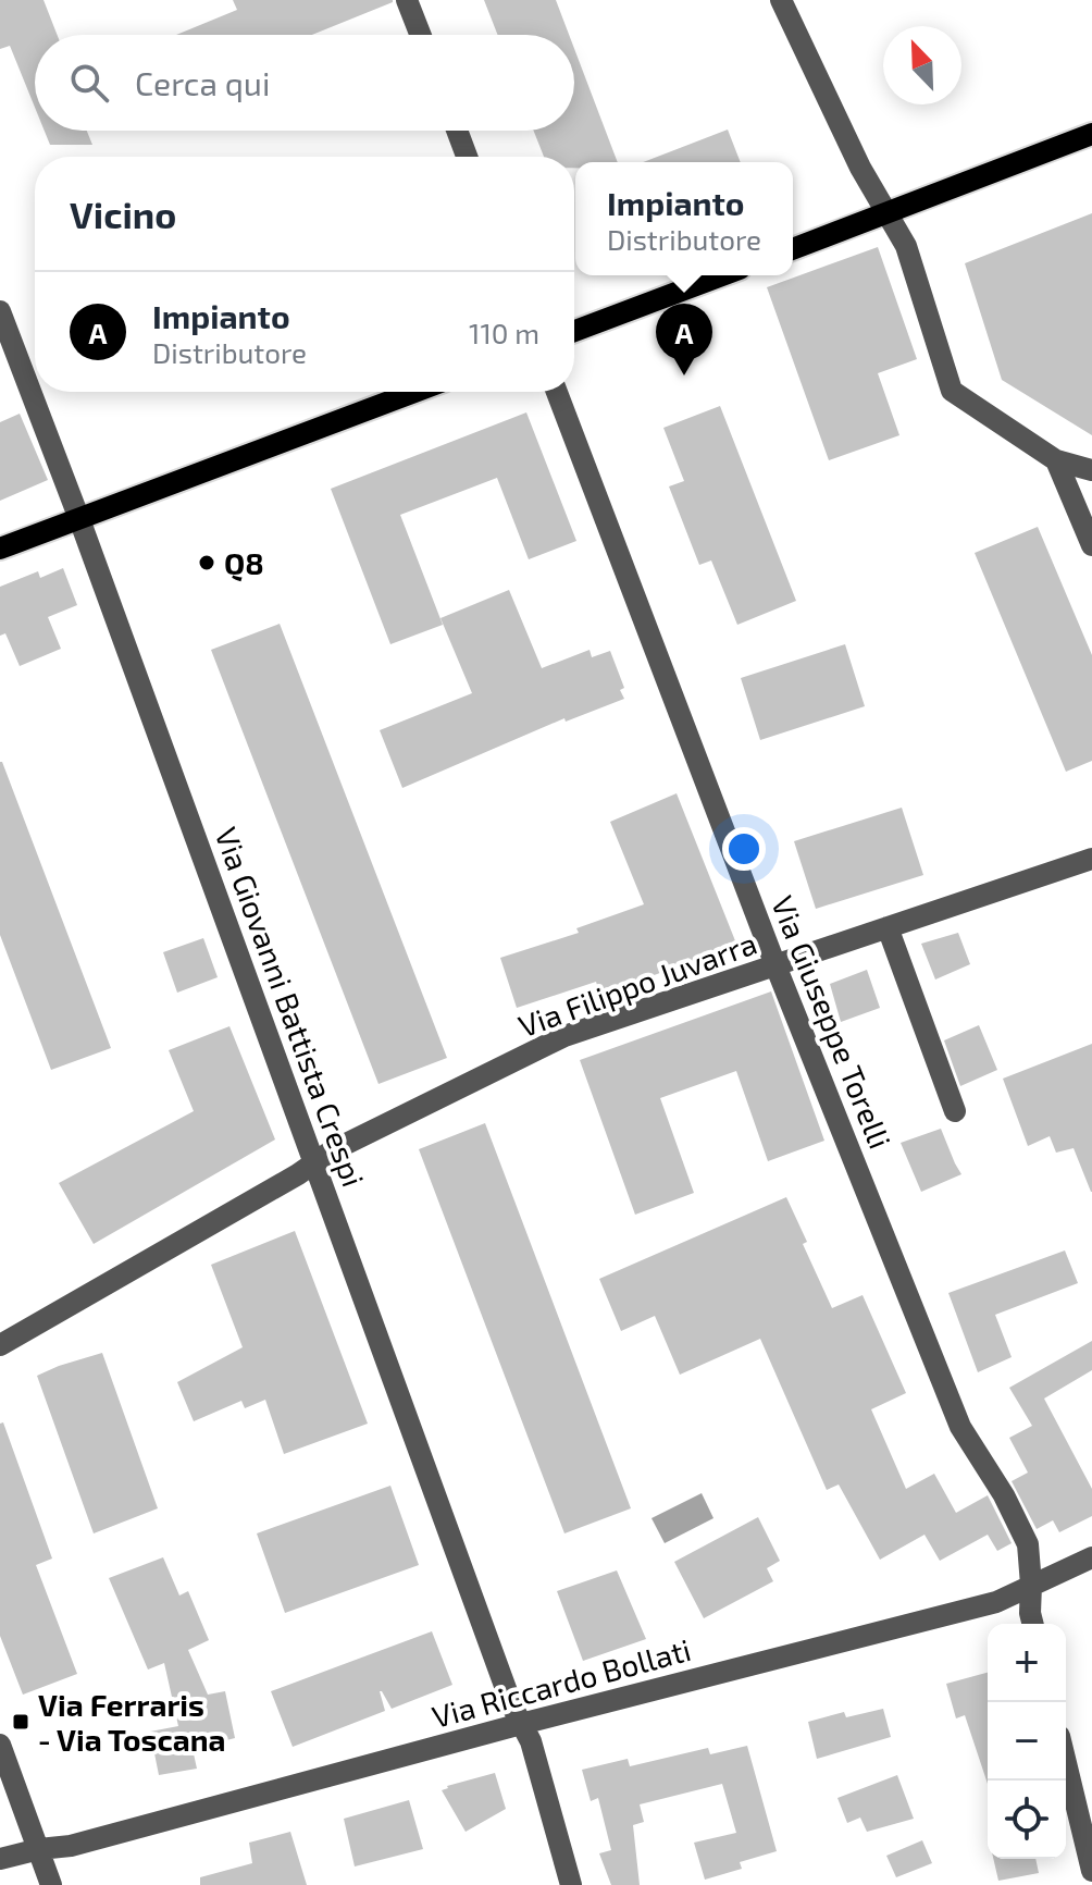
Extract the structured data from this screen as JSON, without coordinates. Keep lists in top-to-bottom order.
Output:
{
  "streets": {
    "street": [
      "Via Filippo Juvarra",
      "Via Giovanni Battista Crespi",
      "Via Giuseppe Torelli",
      "Via Riccardo Bollati"
    ]
  },
  "crossings": [
    ["Via Filippo Juvarra", "Via Giovanni Battista Crespi"],
    ["Via Filippo Juvarra", "Via Giuseppe Torelli"],
    ["Via Giovanni Battista Crespi", "Via Riccardo Bollati"],
    ["Via Giuseppe Torelli", "Via Riccardo Bollati"]
  ],
  "places": {
    "other": ["Q8"],
    "transit": ["Via Ferraris - Via Toscana"]
  },
  "north": "top left",
  "page": {
    "search": "Cerca qui",
    "heading": "Vicino",
    "popup": ["Impianto", "Distributore"],
    "list": [
      {
        "mark": "A",
        "name": "Impianto",
        "note": "Distributore",
        "value": "110 m"
      }
    ],
    "pins": "A",
    "map_buttons": ["+", "−"]
  }
}
